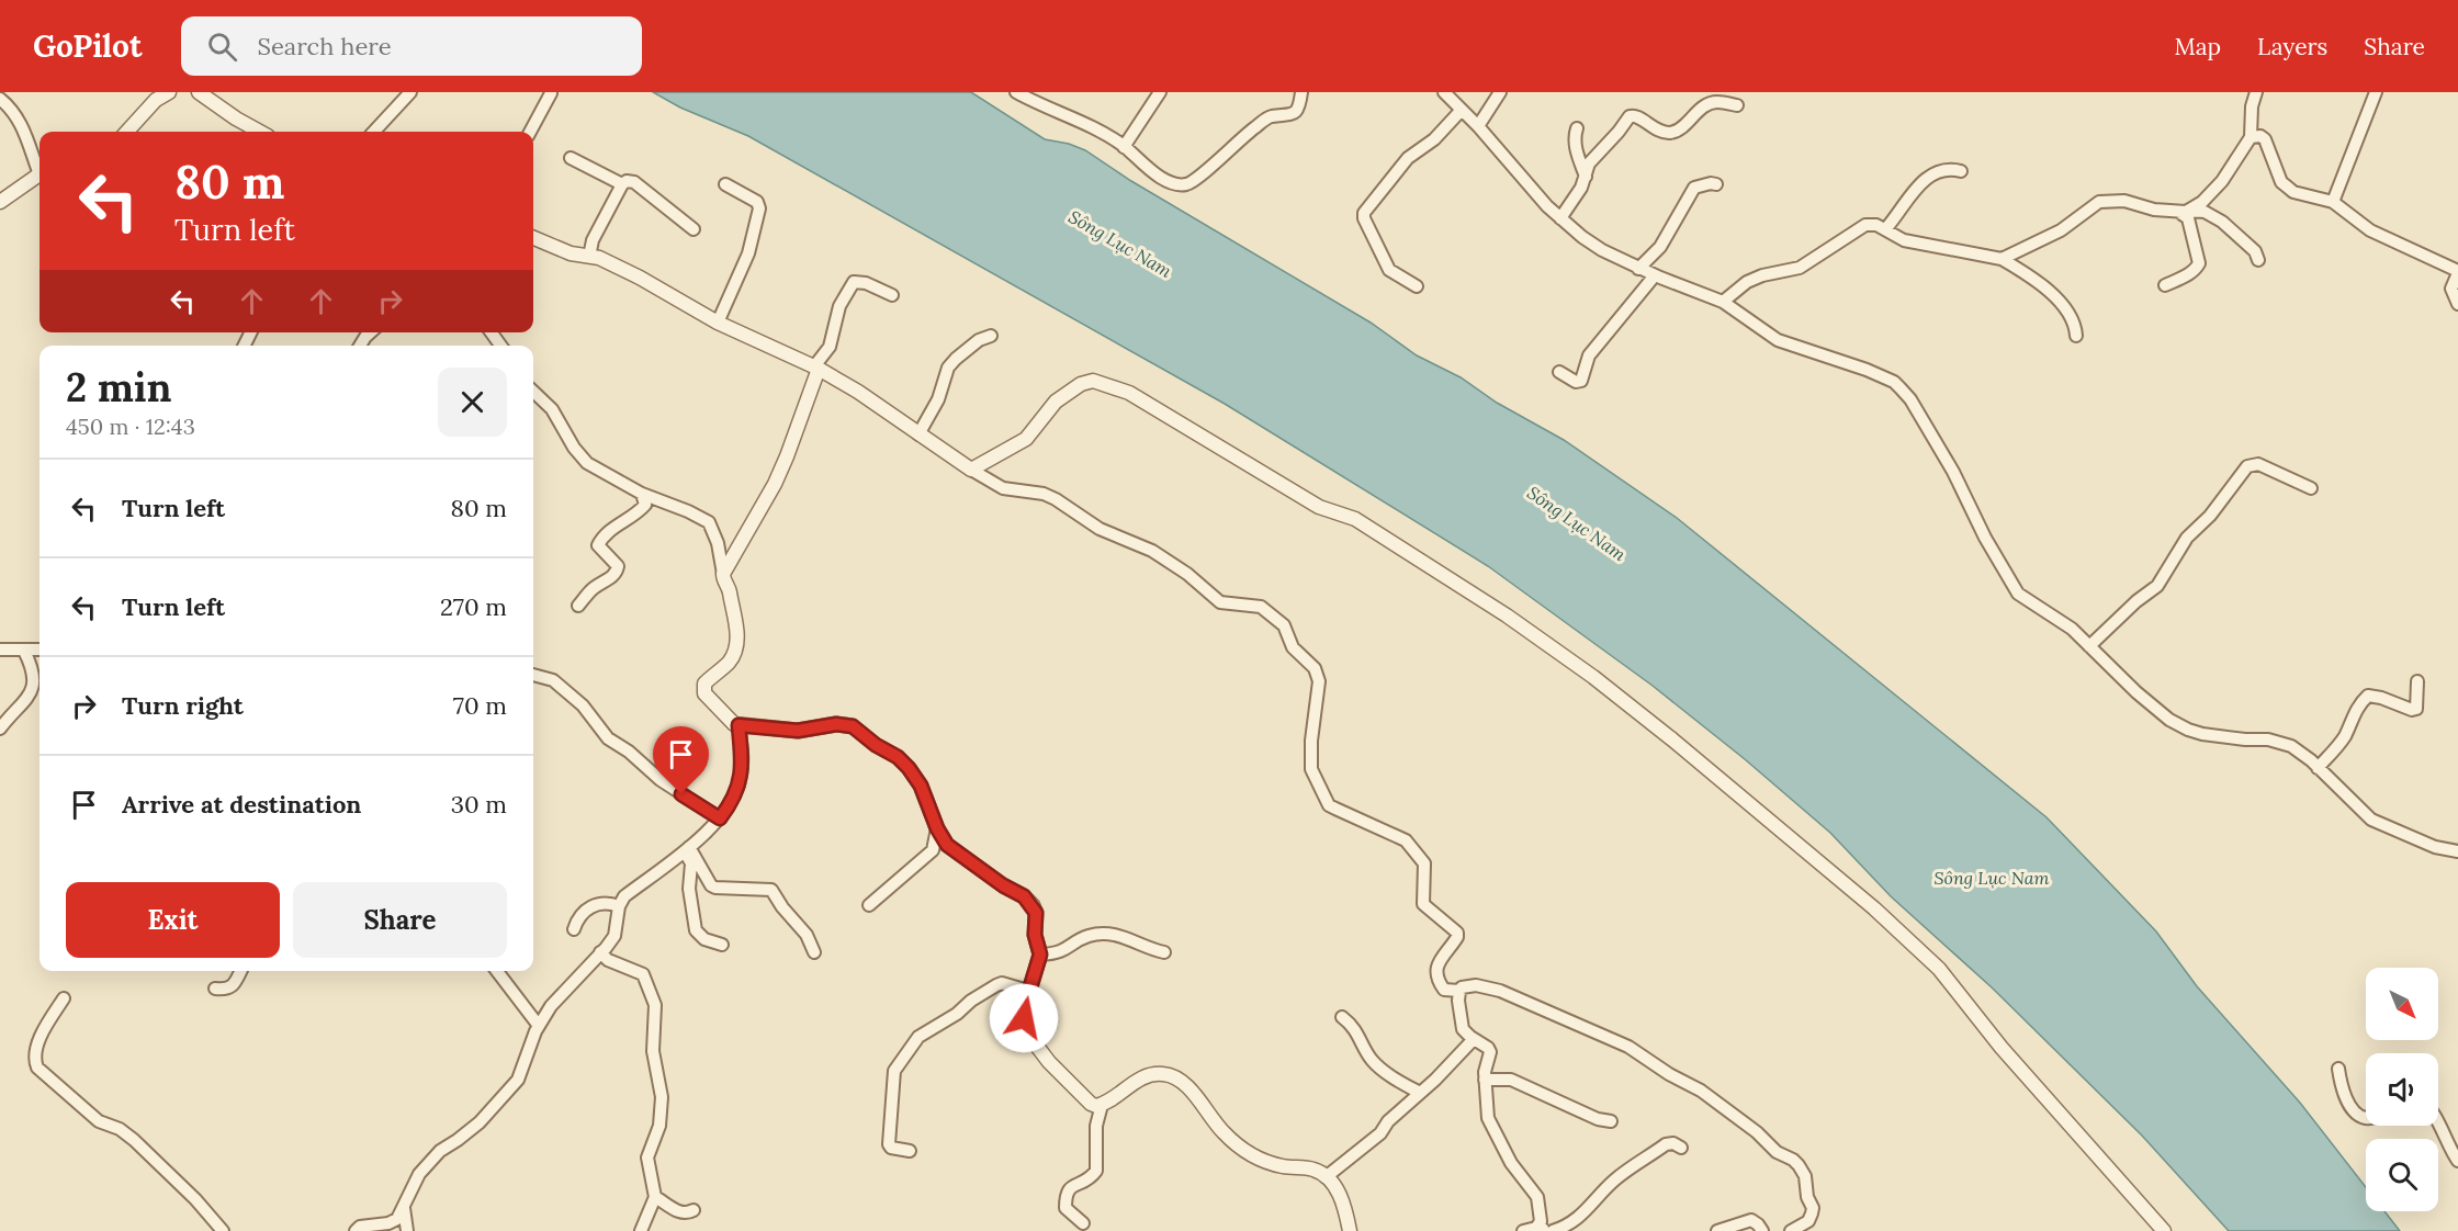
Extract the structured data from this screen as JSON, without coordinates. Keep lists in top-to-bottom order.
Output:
{
  "water": ["Sông Lục Nam"],
  "north": "bottom right",
  "page": {
    "header": "GoPilot",
    "search": "Search here",
    "nav": ["Map", "Layers", "Share"],
    "turn": ["80 m", "Turn left"],
    "heading": ["2 min", "450 m · 12:43"],
    "list": [
      {
        "name": "Turn left",
        "value": "80 m"
      },
      {
        "name": "Turn left",
        "value": "270 m"
      },
      {
        "name": "Turn right",
        "value": "70 m"
      },
      {
        "name": "Arrive at destination",
        "value": "30 m"
      }
    ],
    "buttons": ["Exit", "Share"]
  }
}
